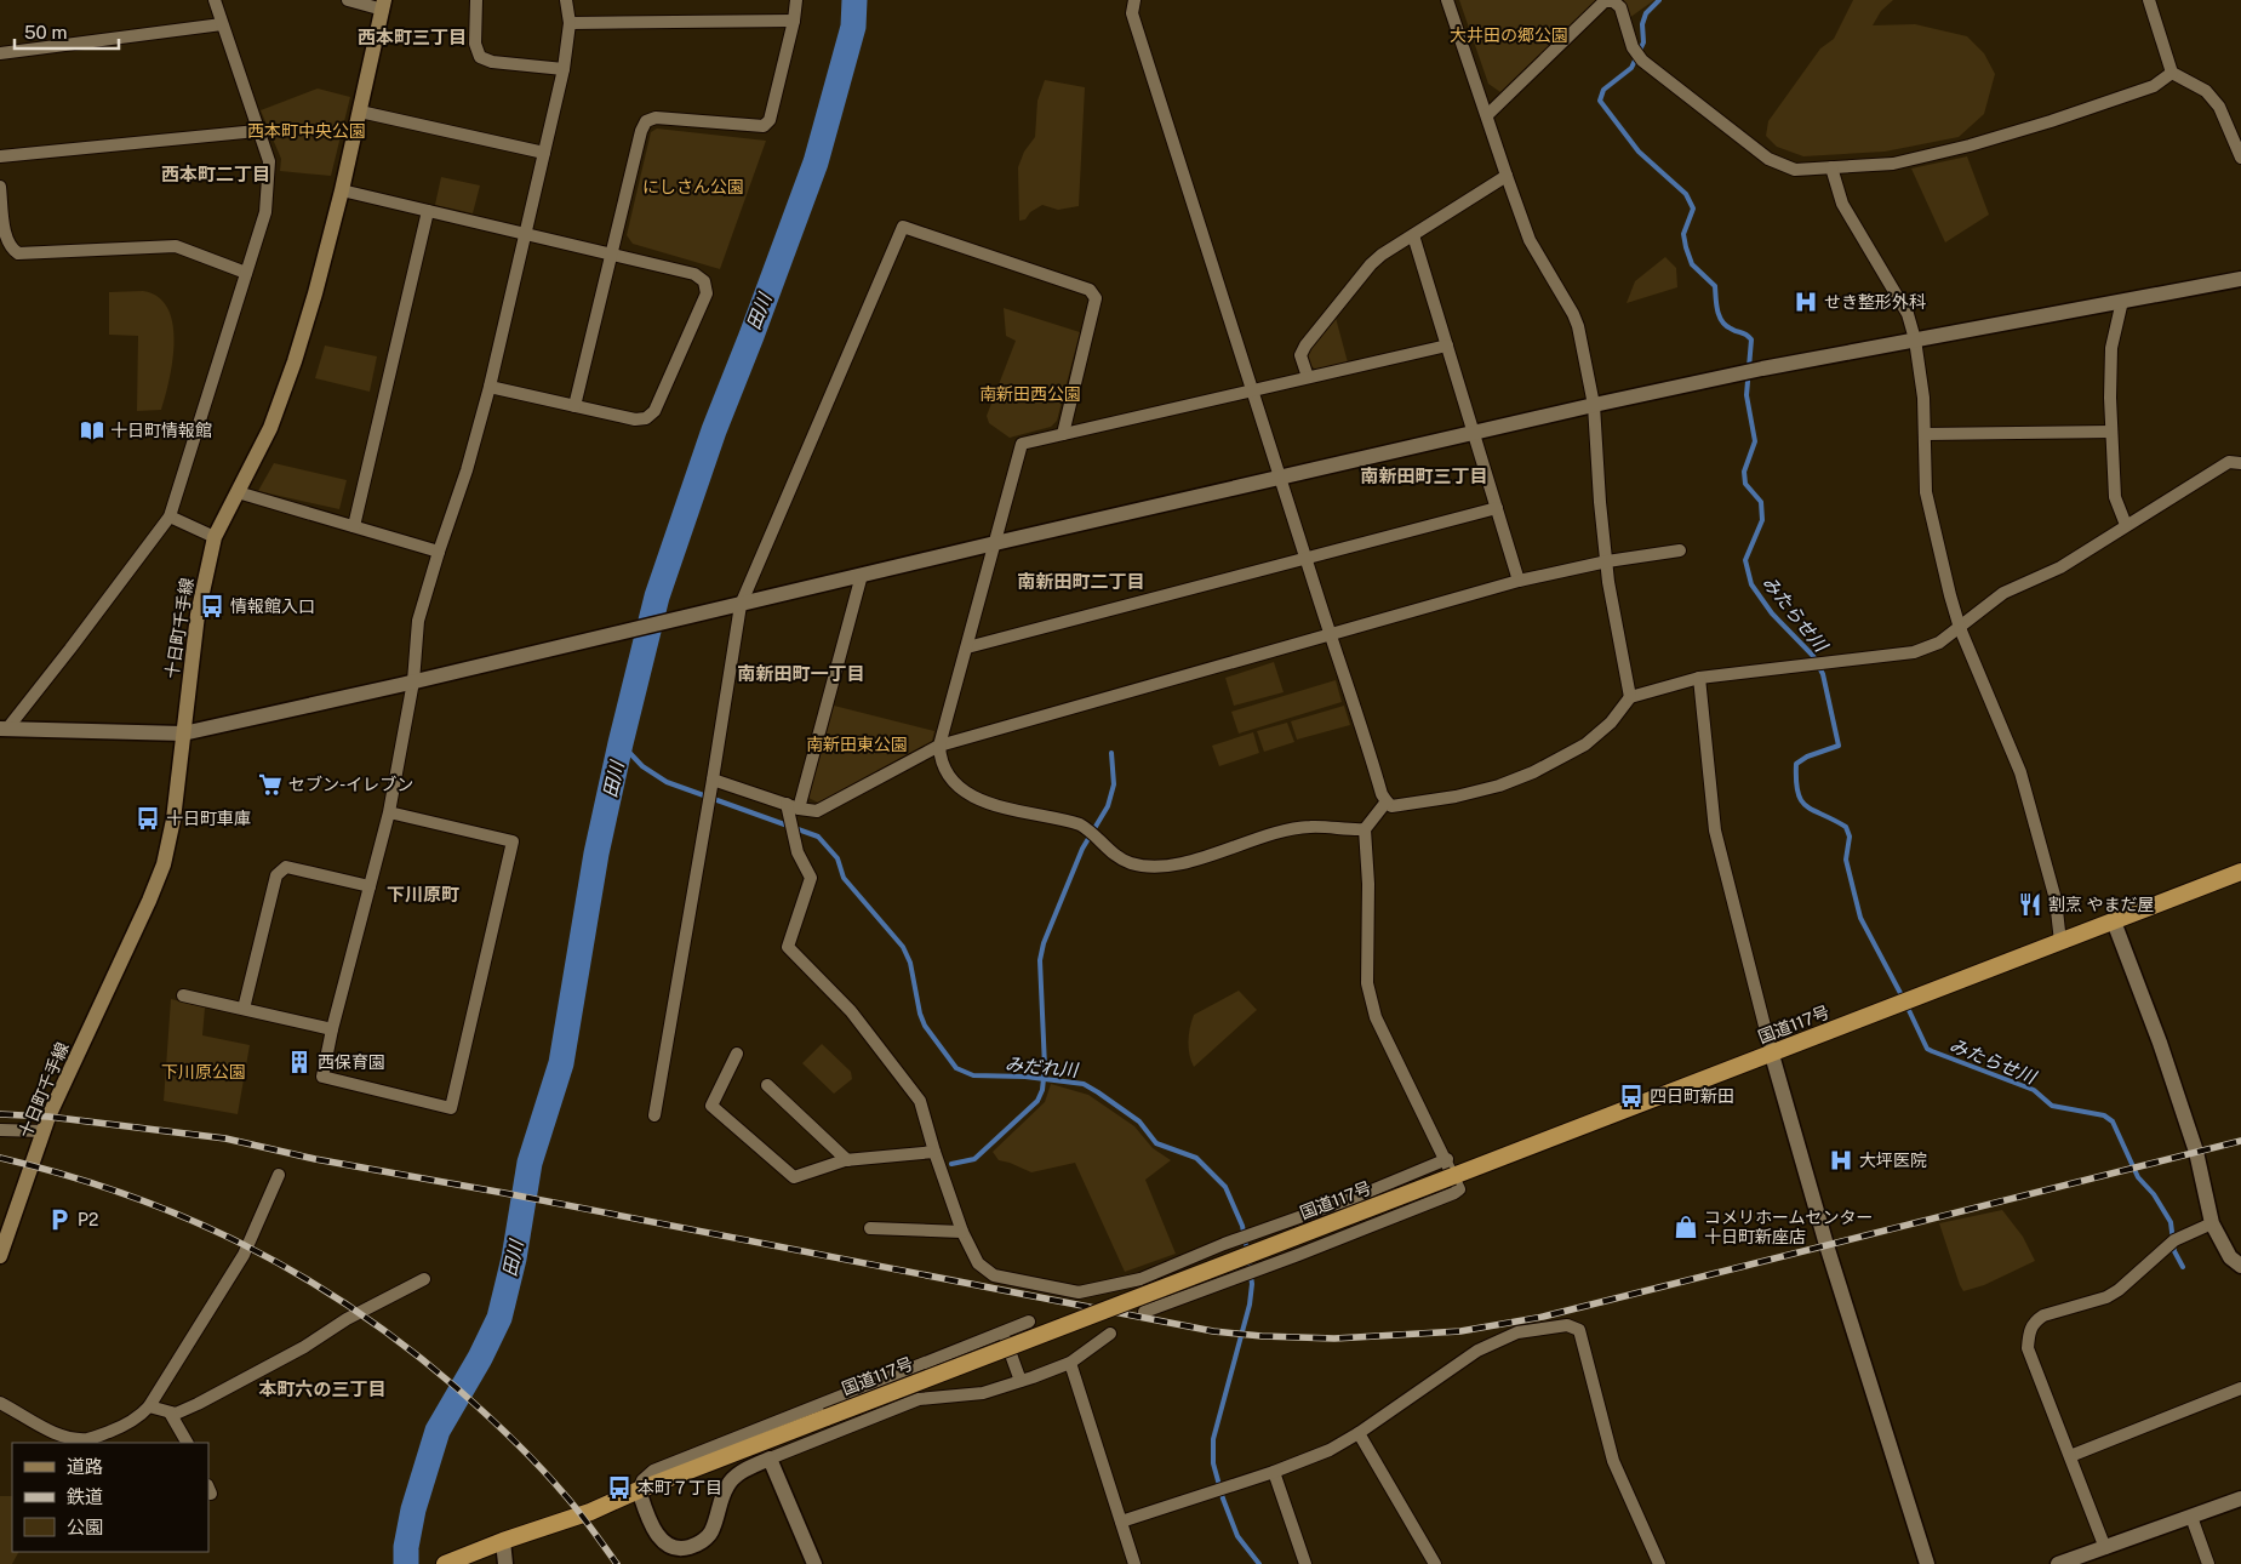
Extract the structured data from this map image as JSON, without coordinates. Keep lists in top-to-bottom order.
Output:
{
  "streets": {
    "highway": ["国道117号"],
    "main road": ["十日町千手線"]
  },
  "districts": [
    "西本町三丁目",
    "西本町二丁目",
    "南新田町三丁目",
    "南新田町二丁目",
    "南新田町一丁目",
    "下川原町",
    "本町六の三丁目"
  ],
  "water": ["田川", "みたらせ川", "みだれ川"],
  "parks": [
    "大井田の郷公園",
    "西本町中央公園",
    "にしさん公園",
    "南新田西公園",
    "南新田東公園",
    "下川原公園"
  ],
  "places": {
    "hospital": ["せき整形外科", "大坪医院"],
    "library": ["十日町情報館"],
    "bus stop": [
      "情報館入口",
      "十日町車庫",
      "四日町新田",
      "本町７丁目"
    ],
    "supermarket": ["セブン-イレブン"],
    "restaurant": ["割烹 やまだ屋"],
    "building": ["西保育園"],
    "parking": ["P2"],
    "shop": ["コメリホームセンター 十日町新座店"]
  },
  "legend": ["道路", "鉄道", "公園"],
  "scale_bar": "50 m"
}
